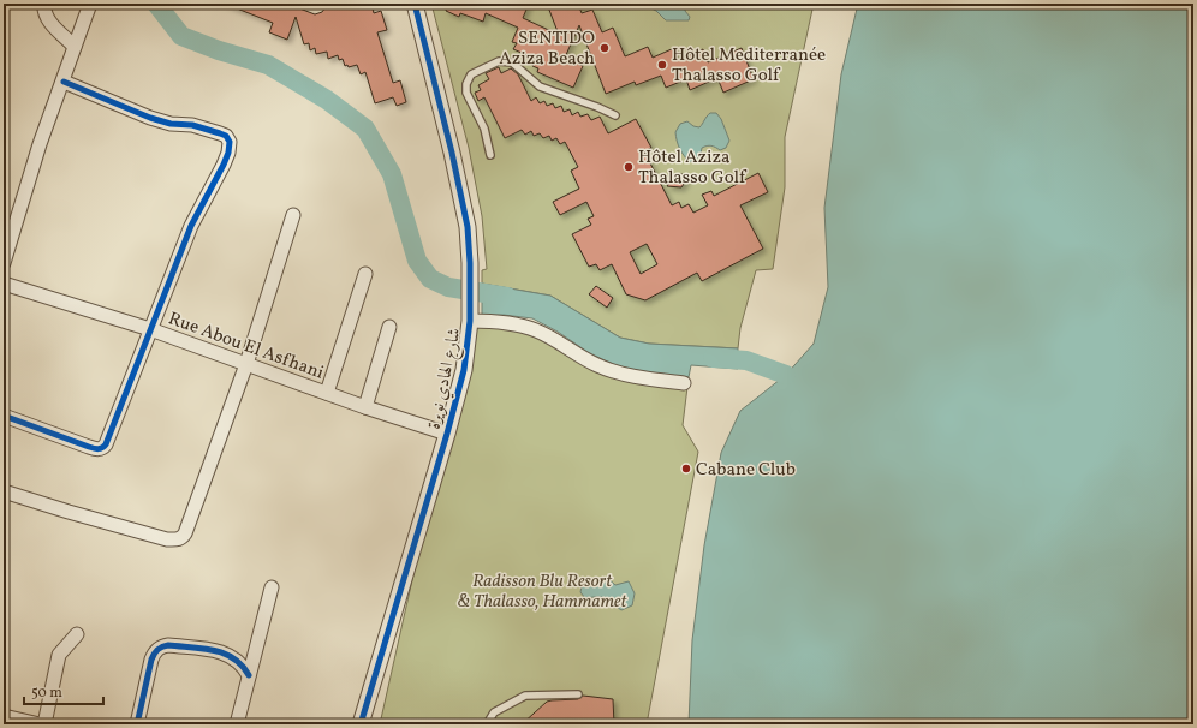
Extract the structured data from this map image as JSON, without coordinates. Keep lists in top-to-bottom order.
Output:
{
  "streets": {
    "street": ["Rue Abou El Asfhani", "شارع الهادي نويرة"]
  },
  "crossings": [
    ["Rue Abou El Asfhani", "شارع الهادي نويرة"]
  ],
  "parks": ["Radisson Blu Resort & Thalasso, Hammamet"],
  "places": [
    "SENTIDO Aziza Beach",
    "Hôtel Mediterranée Thalasso Golf",
    "Hôtel Aziza Thalasso Golf",
    "Cabane Club"
  ],
  "scale_bar": "50 m"
}
